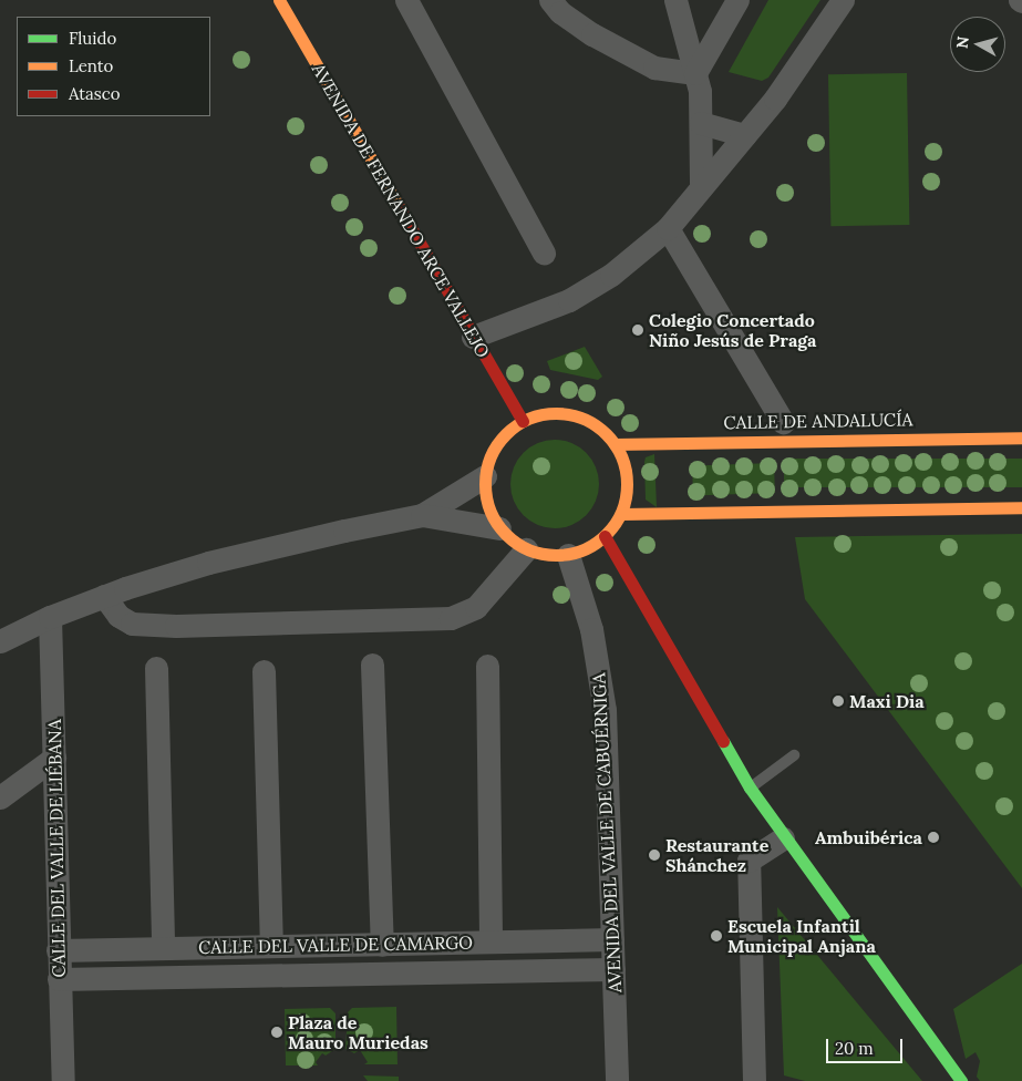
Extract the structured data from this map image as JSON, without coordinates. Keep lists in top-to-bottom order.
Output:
{
  "streets": {
    "main road": ["AVENIDA DE FERNANDO ARCE VALLEJO", "CALLE DE ANDALUCÍA"],
    "street": ["AVENIDA DEL VALLE DE CABUÉRNIGA", "CALLE DEL VALLE DE LIÉBANA", "CALLE DEL VALLE DE CAMARGO"]
  },
  "crossings": [
    ["AVENIDA DE FERNANDO ARCE VALLEJO", "CALLE DE ANDALUCÍA"],
    ["AVENIDA DE FERNANDO ARCE VALLEJO", "AVENIDA DEL VALLE DE CABUÉRNIGA"],
    ["CALLE DE ANDALUCÍA", "AVENIDA DEL VALLE DE CABUÉRNIGA"],
    ["AVENIDA DEL VALLE DE CABUÉRNIGA", "CALLE DEL VALLE DE CAMARGO"],
    ["CALLE DEL VALLE DE LIÉBANA", "CALLE DEL VALLE DE CAMARGO"]
  ],
  "places": [
    "Colegio Concertado Niño Jesús de Praga",
    "Maxi Dia",
    "Ambuibérica",
    "Restaurante Shánchez",
    "Escuela Infantil Municipal Anjana",
    "Plaza de Mauro Muriedas"
  ],
  "legend": ["Fluido", "Lento", "Atasco"],
  "scale_bar": "20 m",
  "north": "left"
}
